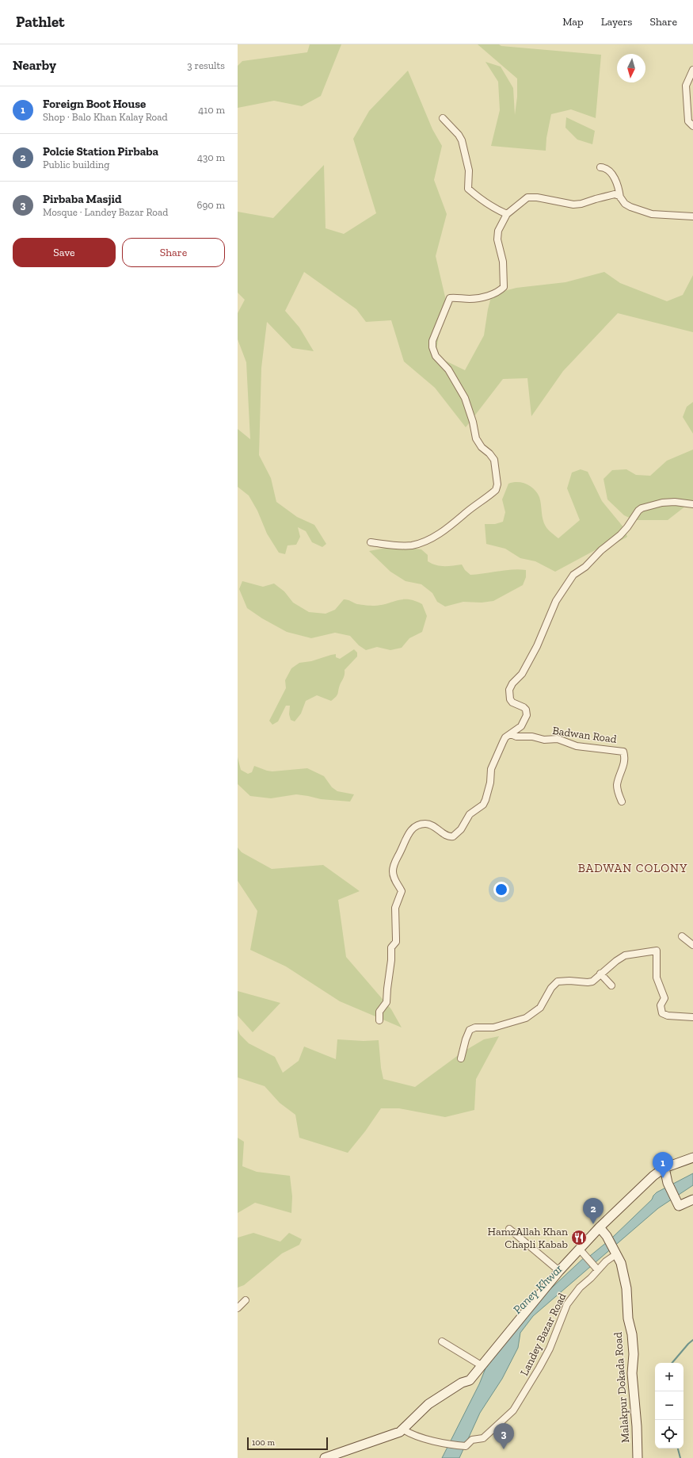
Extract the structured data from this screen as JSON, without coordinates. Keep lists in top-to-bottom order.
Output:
{
  "streets": {
    "main road": ["Malakpur Dokada Road"],
    "street": ["Badwan Road", "Landey Bazar Road"]
  },
  "crossings": [
    ["Landey Bazar Road", "Malakpur Dokada Road"]
  ],
  "districts": ["BADWAN COLONY"],
  "water": ["Paney Khwar"],
  "places": {
    "restaurant": ["HamzAllah Khan Chapli Kabab"]
  },
  "scale_bar": "100 m",
  "north": "bottom",
  "page": {
    "header": "Pathlet",
    "nav": ["Map", "Layers", "Share"],
    "heading": ["Nearby", "3 results"],
    "list": [
      {
        "mark": "1",
        "name": "Foreign Boot House",
        "note": "Shop · Balo Khan Kalay Road",
        "value": "410 m"
      },
      {
        "mark": "2",
        "name": "Polcie Station Pirbaba",
        "note": "Public building",
        "value": "430 m"
      },
      {
        "mark": "3",
        "name": "Pirbaba Masjid",
        "note": "Mosque · Landey Bazar Road",
        "value": "690 m"
      }
    ],
    "buttons": ["Save", "Share"],
    "pins": ["1", "2", "3"],
    "map_buttons": ["+", "−"],
    "scale": "100 m"
  }
}
